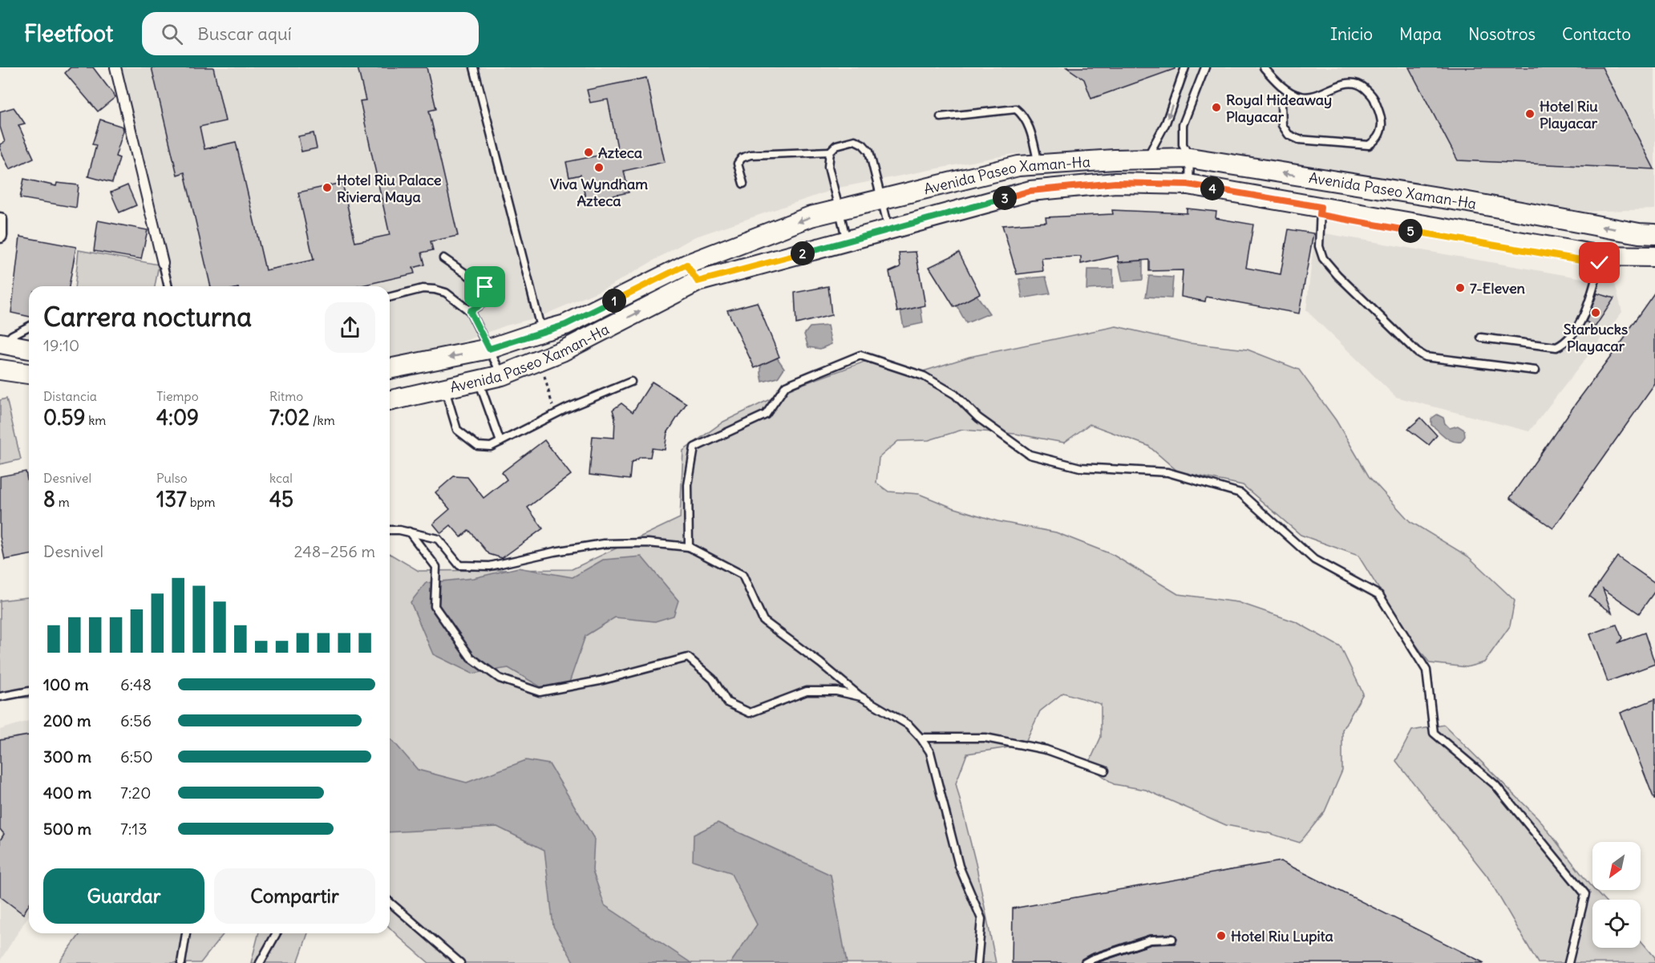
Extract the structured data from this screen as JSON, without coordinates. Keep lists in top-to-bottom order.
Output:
{
  "streets": {
    "main road": ["Avenida Paseo Xaman-Ha"]
  },
  "places": [
    "Royal Hideaway Playacar",
    "Hotel Riu Playacar",
    "Azteca",
    "Viva Wyndham Azteca",
    "Hotel Riu Palace Riviera Maya",
    "7-Eleven",
    "Starbucks Playacar",
    "Hotel Riu Lupita"
  ],
  "north": "bottom left",
  "page": {
    "header": "Fleetfoot",
    "search": "Buscar aquí",
    "nav": [
      "Inicio",
      "Mapa",
      "Nosotros",
      "Contacto"
    ],
    "pins": [
      "4",
      "3",
      "5",
      "2",
      "1"
    ],
    "heading": ["Carrera nocturna", "19:10"],
    "stats": [
      ["Distancia", "0.59 km"],
      ["Tiempo", "4:09"],
      ["Ritmo", "7:02 /km"],
      ["Desnivel", "8 m"],
      ["Pulso", "137 bpm"],
      ["kcal", "45"]
    ],
    "chart": ["Desnivel", "248–256 m"],
    "list": [
      {
        "name": "100 m",
        "note": "6:48"
      },
      {
        "name": "200 m",
        "note": "6:56"
      },
      {
        "name": "300 m",
        "note": "6:50"
      },
      {
        "name": "400 m",
        "note": "7:20"
      },
      {
        "name": "500 m",
        "note": "7:13"
      }
    ],
    "buttons": ["Guardar", "Compartir"]
  }
}
